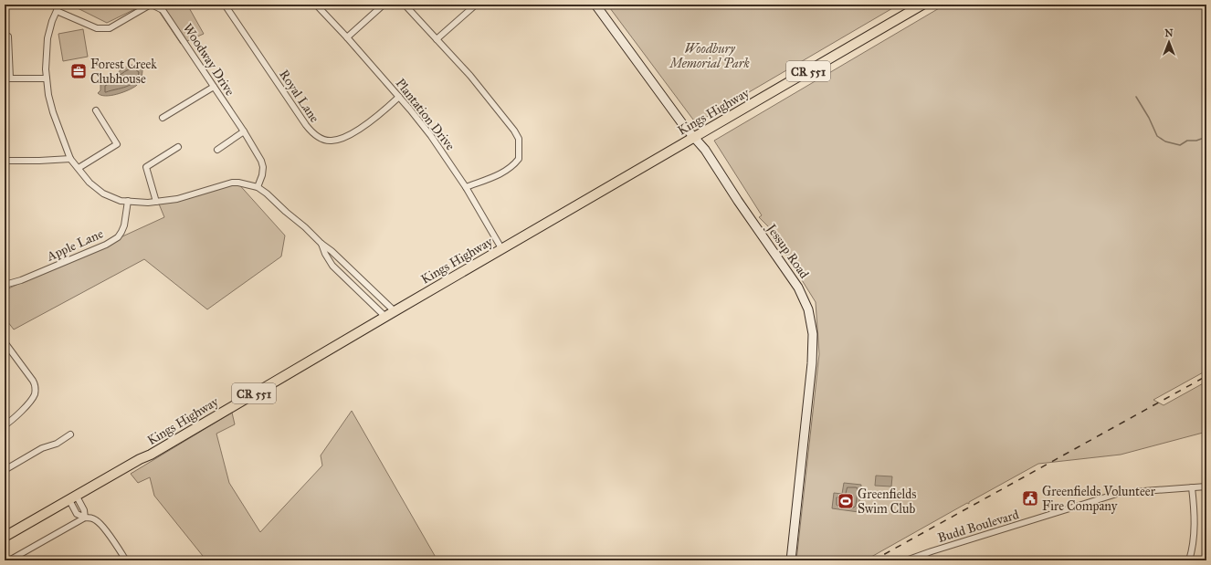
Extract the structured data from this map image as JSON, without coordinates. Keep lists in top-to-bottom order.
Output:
{
  "streets": {
    "main road": ["CR 551", "Kings Highway"],
    "street": [
      "Woodway Drive",
      "Royal Lane",
      "Plantation Drive",
      "Apple Lane",
      "Jessup Road",
      "Budd Boulevard"
    ]
  },
  "crossings": [
    ["Royal Lane", "Plantation Drive"],
    ["Kings Highway", "Plantation Drive"],
    ["Kings Highway", "Jessup Road"]
  ],
  "parks": ["Woodbury Memorial Park"],
  "places": {
    "office": ["Forest Creek Clubhouse"],
    "public building": ["Greenfields Volunteer Fire Company"],
    "sports": ["Greenfields Swim Club"]
  },
  "north": "top"
}
